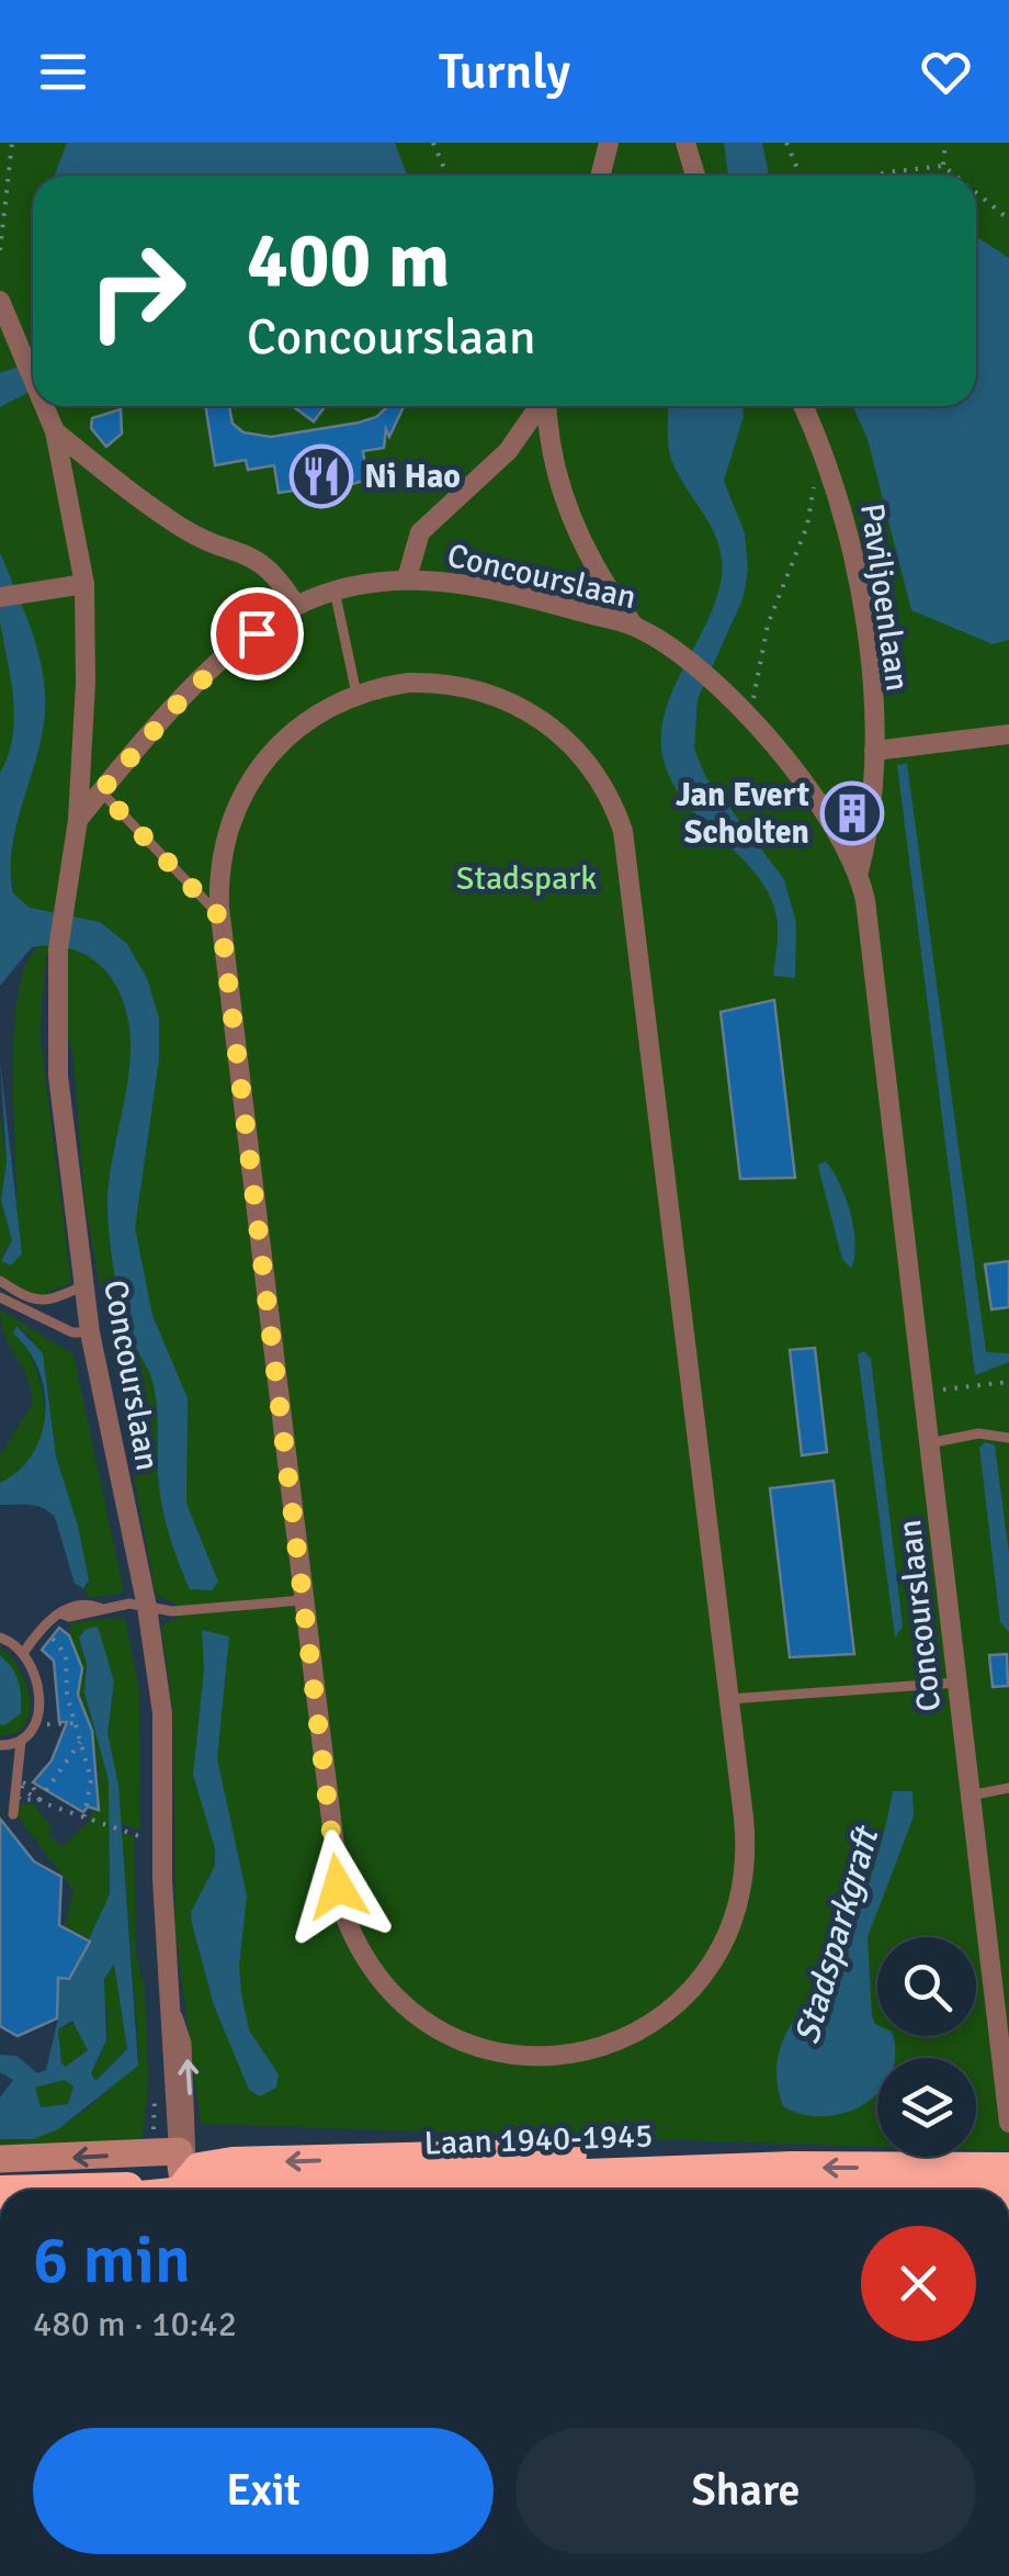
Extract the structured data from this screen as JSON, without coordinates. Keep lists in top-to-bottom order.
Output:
{
  "streets": {
    "highway": ["Laan 1940-1945"],
    "street": ["Concourslaan", "Paviljoenlaan"]
  },
  "crossings": [
    ["Concourslaan", "Paviljoenlaan"]
  ],
  "water": ["Stadsparkgraft"],
  "parks": ["Stadspark"],
  "places": {
    "restaurant": ["Ni Hao"],
    "building": ["Jan Evert Scholten"]
  },
  "page": {
    "header": "Turnly",
    "turn": ["400 m", "Concourslaan"],
    "heading": ["6 min", "480 m · 10:42"],
    "buttons": ["Exit", "Share"]
  }
}
